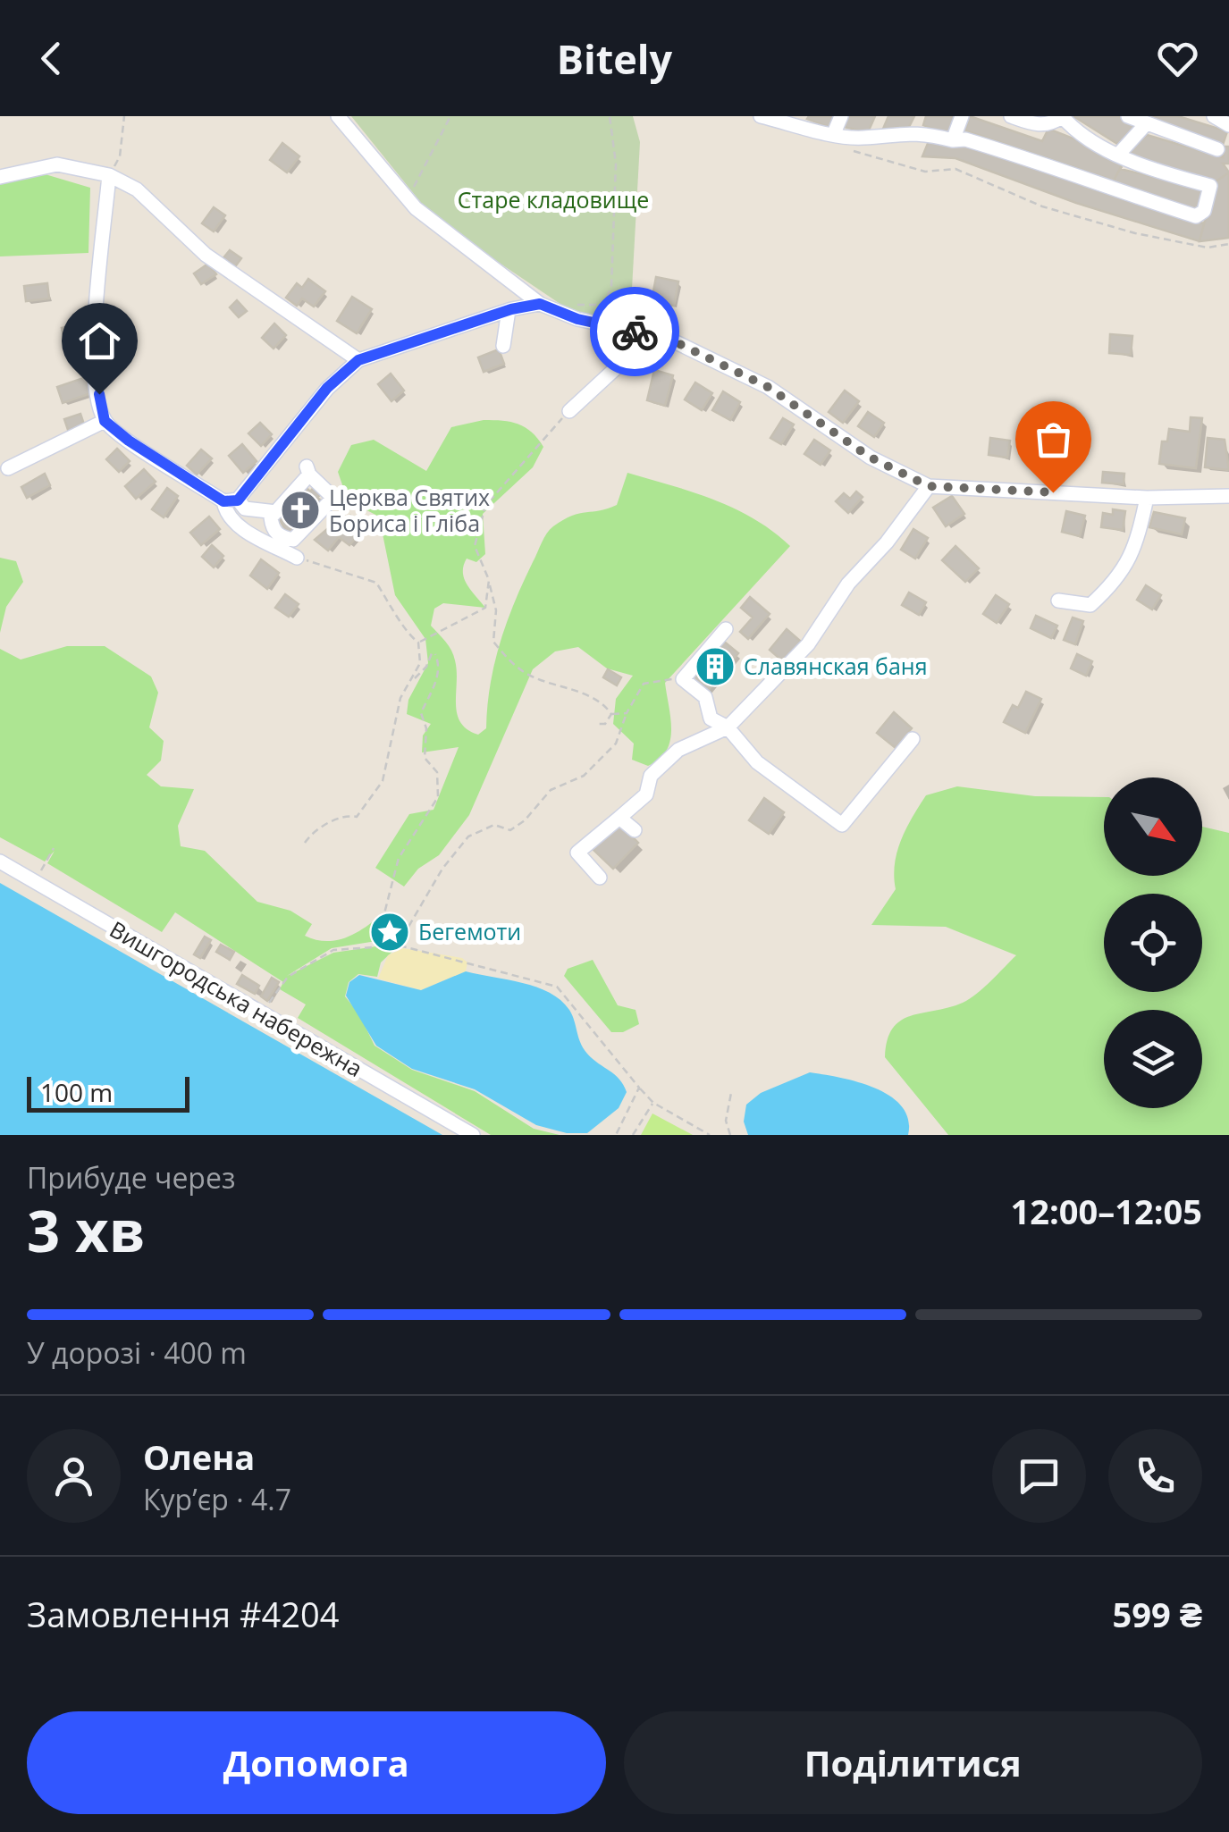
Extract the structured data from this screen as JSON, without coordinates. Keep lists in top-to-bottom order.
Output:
{
  "streets": {
    "street": ["Вишгородська набережна"]
  },
  "parks": ["Старе кладовище"],
  "places": {
    "church": ["Церква Святих Бориса і Гліба"],
    "building": ["Славянская баня"],
    "place": ["Бегемоти"]
  },
  "scale_bar": "100 m",
  "north": "bottom right",
  "page": {
    "header": "Bitely",
    "scale": "100 m",
    "heading": ["3 хв", "Прибуде через", "12:00–12:05"],
    "panel": [
      "Олена",
      "Кур’єр · 4.7",
      "Замовлення #4204",
      "599 ₴"
    ],
    "bar": "У дорозі · 400 m",
    "buttons": ["Допомога", "Поділитися"]
  }
}
